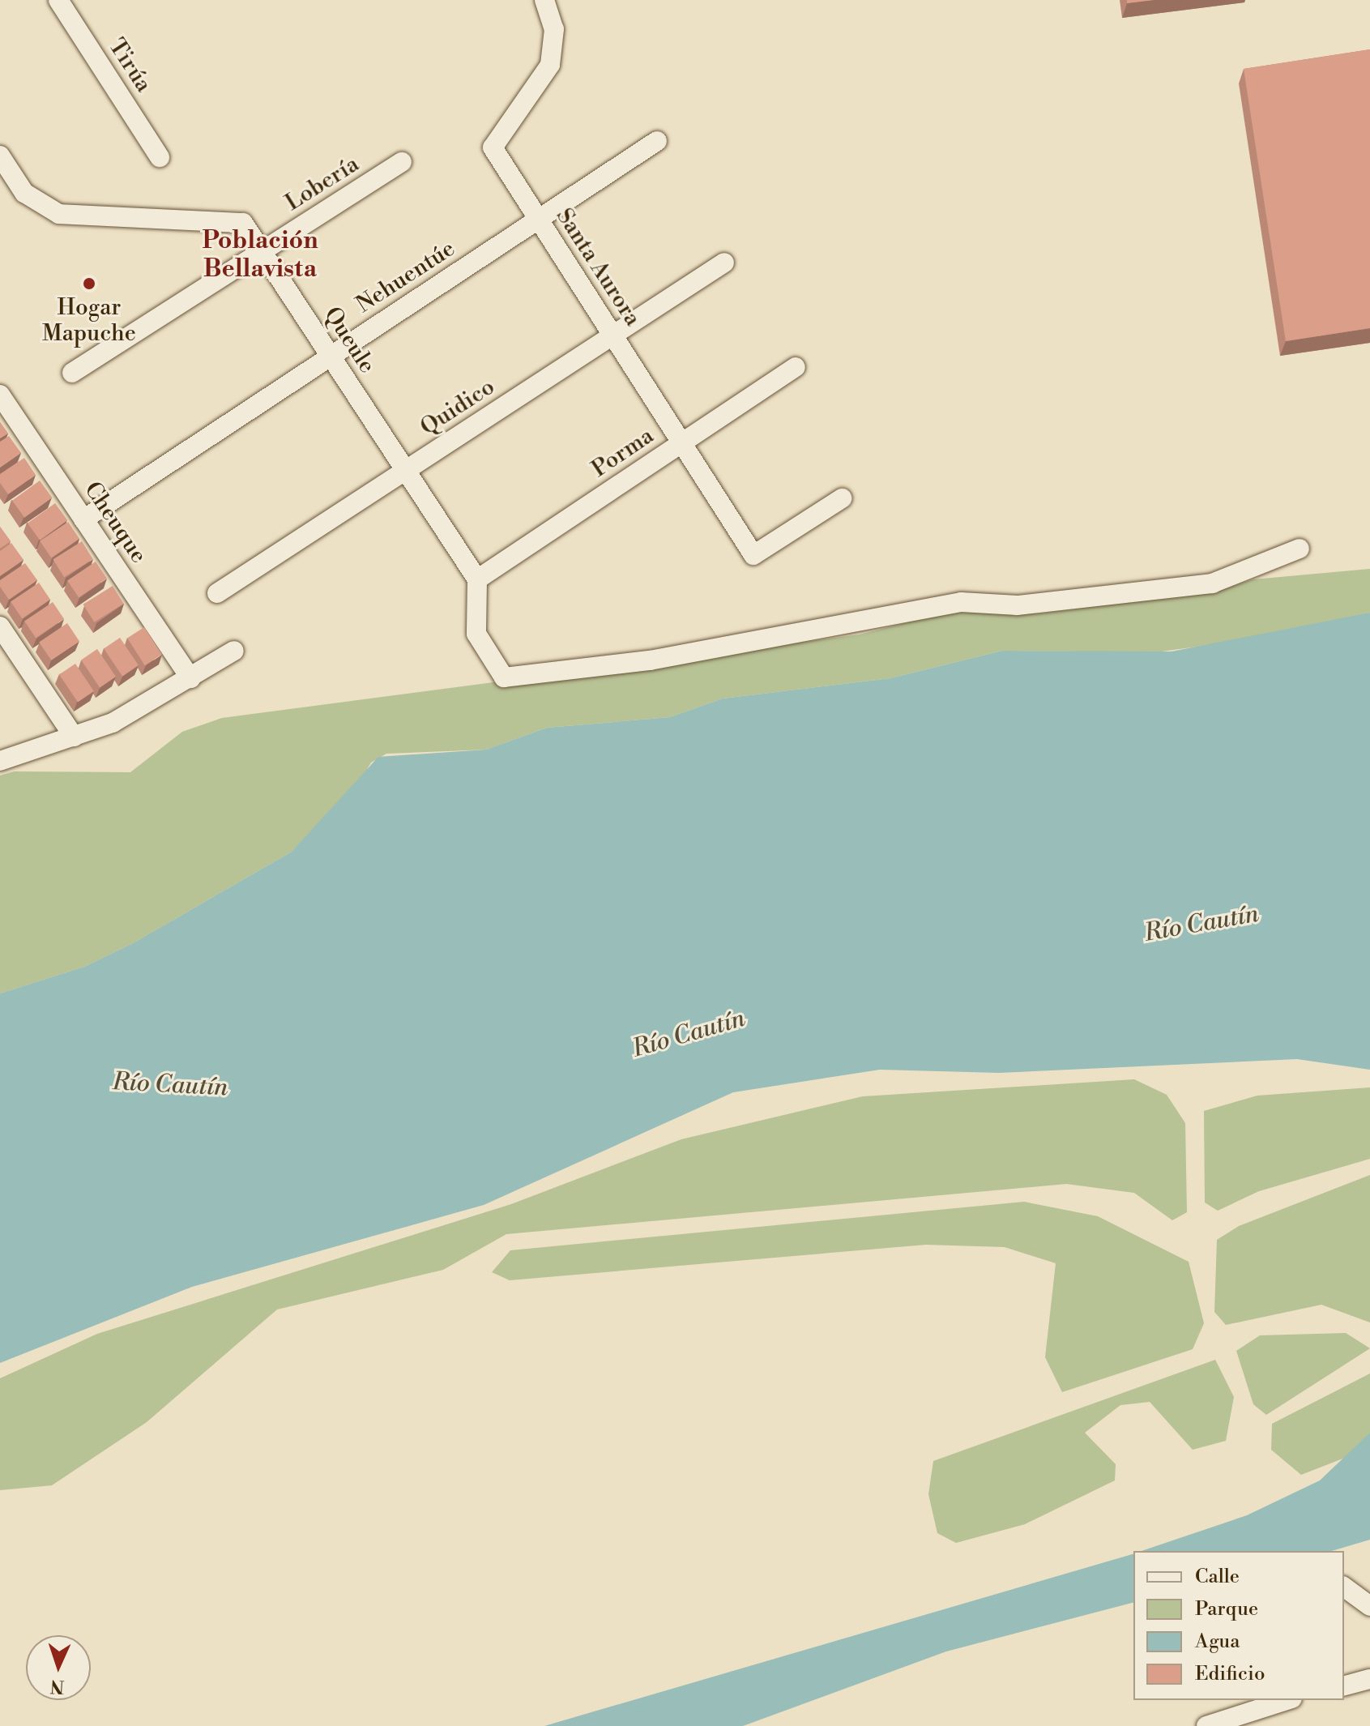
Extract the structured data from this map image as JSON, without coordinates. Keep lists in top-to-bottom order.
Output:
{
  "streets": {
    "street": [
      "Tirúa",
      "Lobería",
      "Santa Aurora",
      "Nehuentúe",
      "Queule",
      "Quidico",
      "Porma",
      "Cheuque"
    ]
  },
  "crossings": [
    ["Lobería", "Queule"],
    ["Santa Aurora", "Nehuentúe"],
    ["Santa Aurora", "Quidico"],
    ["Santa Aurora", "Porma"],
    ["Nehuentúe", "Queule"],
    ["Nehuentúe", "Cheuque"],
    ["Queule", "Quidico"],
    ["Queule", "Porma"]
  ],
  "districts": ["Población Bellavista"],
  "water": ["Río Cautín"],
  "places": ["Hogar Mapuche"],
  "legend": [
    "Calle",
    "Parque",
    "Agua",
    "Edificio"
  ],
  "north": "bottom"
}
